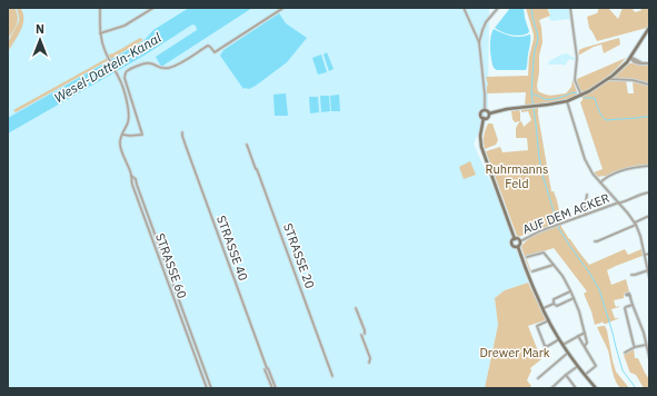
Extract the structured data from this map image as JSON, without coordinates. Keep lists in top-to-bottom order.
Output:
{
  "streets": {
    "street": [
      "AUF DEM ACKER",
      "STRASSE 40",
      "STRASSE 20",
      "STRASSE 60"
    ]
  },
  "water": ["Wesel-Datteln-Kanal"],
  "parks": ["Ruhrmanns Feld", "Drewer Mark"],
  "north": "top"
}
